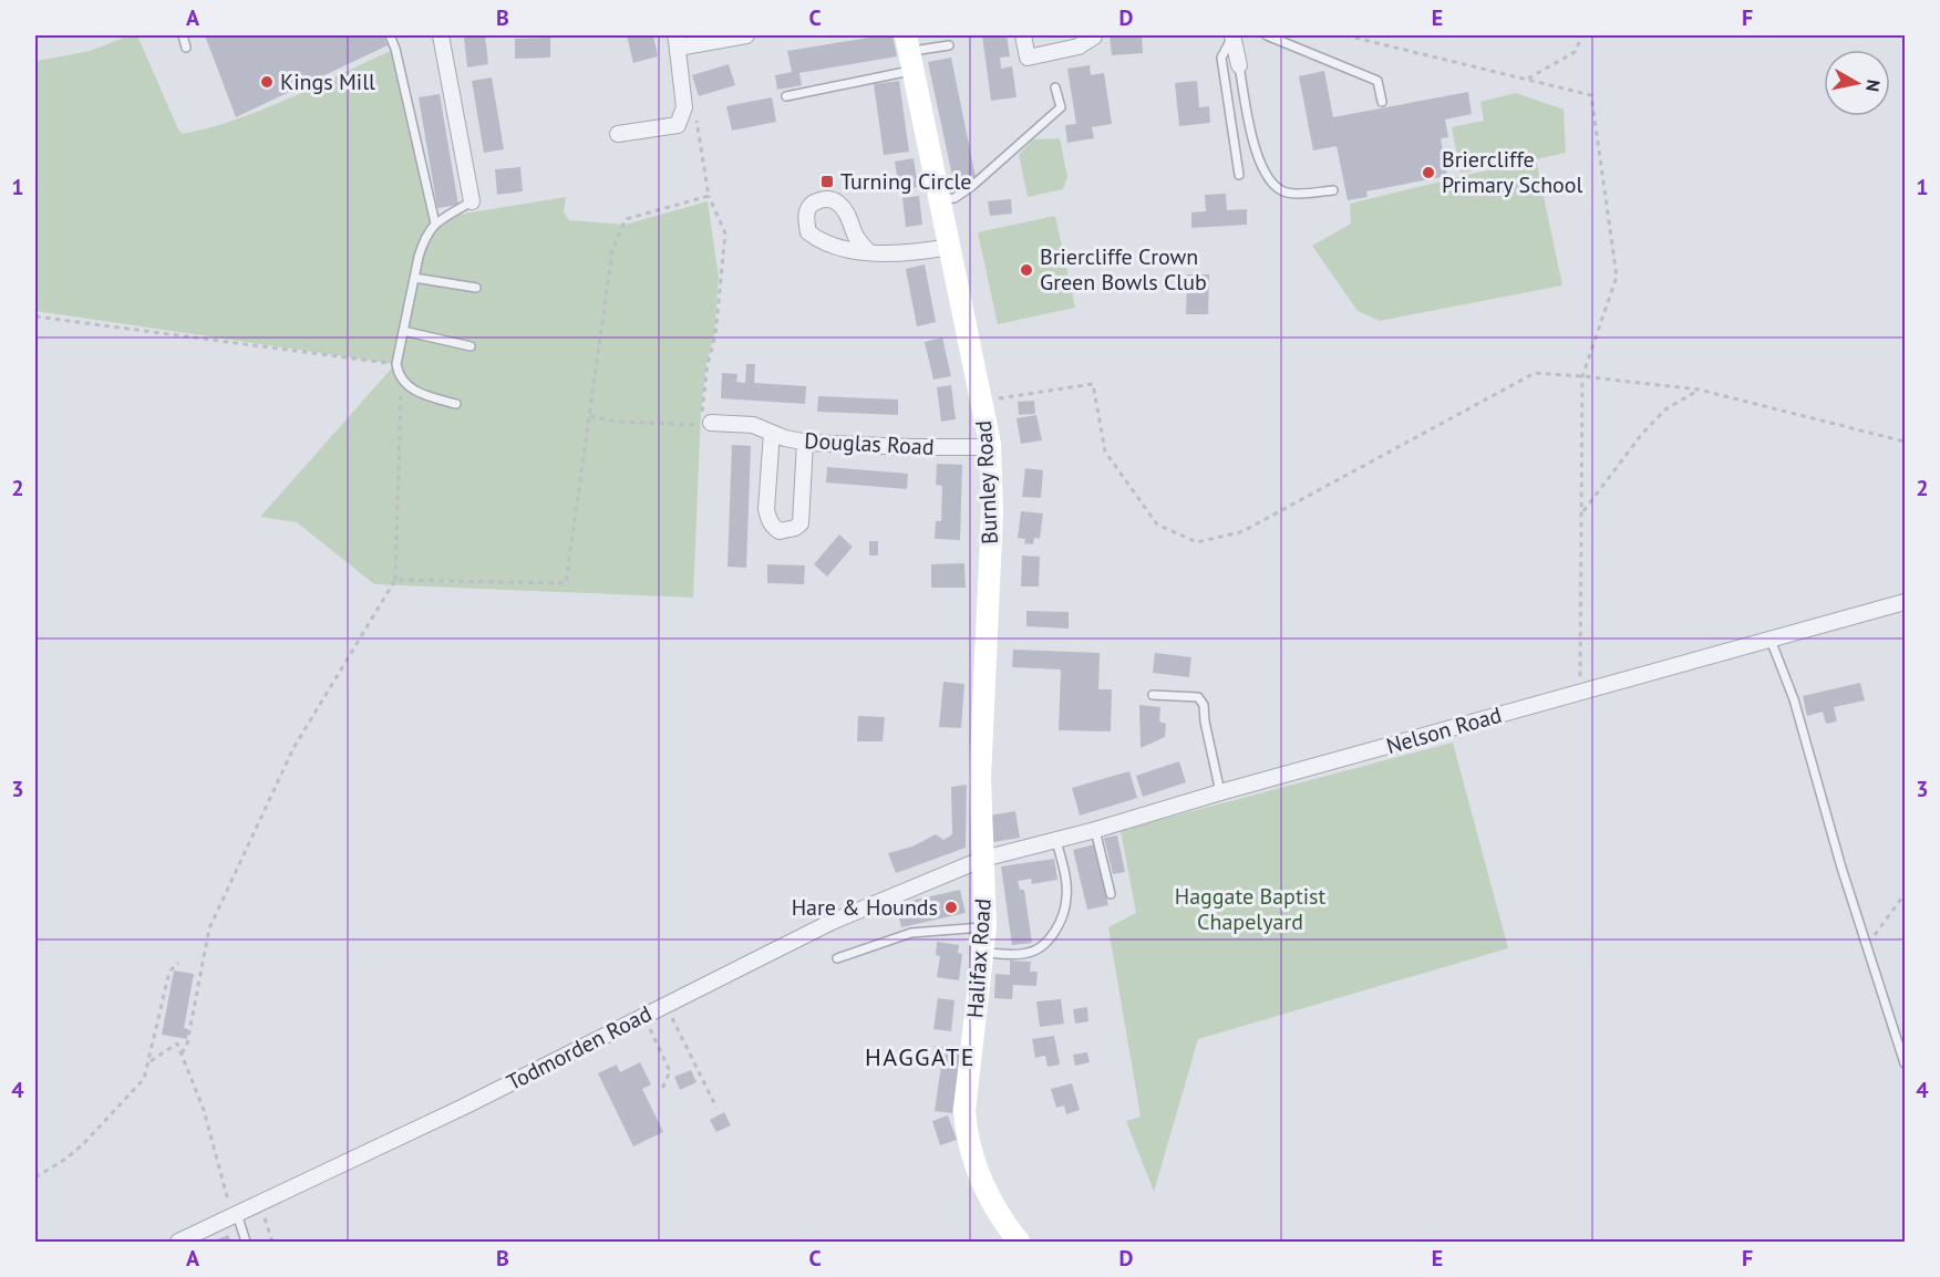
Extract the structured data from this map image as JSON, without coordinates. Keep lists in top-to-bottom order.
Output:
{
  "streets": {
    "street": [
      "Douglas Road",
      "Burnley Road",
      "Nelson Road",
      "Halifax Road",
      "Todmorden Road"
    ]
  },
  "crossings": [
    ["Douglas Road", "Burnley Road"],
    ["Burnley Road", "Nelson Road"],
    ["Burnley Road", "Halifax Road"],
    ["Burnley Road", "Todmorden Road"],
    ["Nelson Road", "Halifax Road"],
    ["Nelson Road", "Todmorden Road"],
    ["Halifax Road", "Todmorden Road"]
  ],
  "districts": ["HAGGATE"],
  "parks": ["Haggate Baptist Chapelyard"],
  "places": {
    "other": [
      "Kings Mill",
      "Briercliffe Primary School",
      "Briercliffe Crown Green Bowls Club",
      "Hare & Hounds"
    ],
    "transit": ["Turning Circle"]
  },
  "north": "right",
  "grid": {
    "columns": [
      "A",
      "B",
      "C",
      "D",
      "E",
      "F"
    ],
    "rows": [
      "1",
      "2",
      "3",
      "4"
    ]
  }
}
